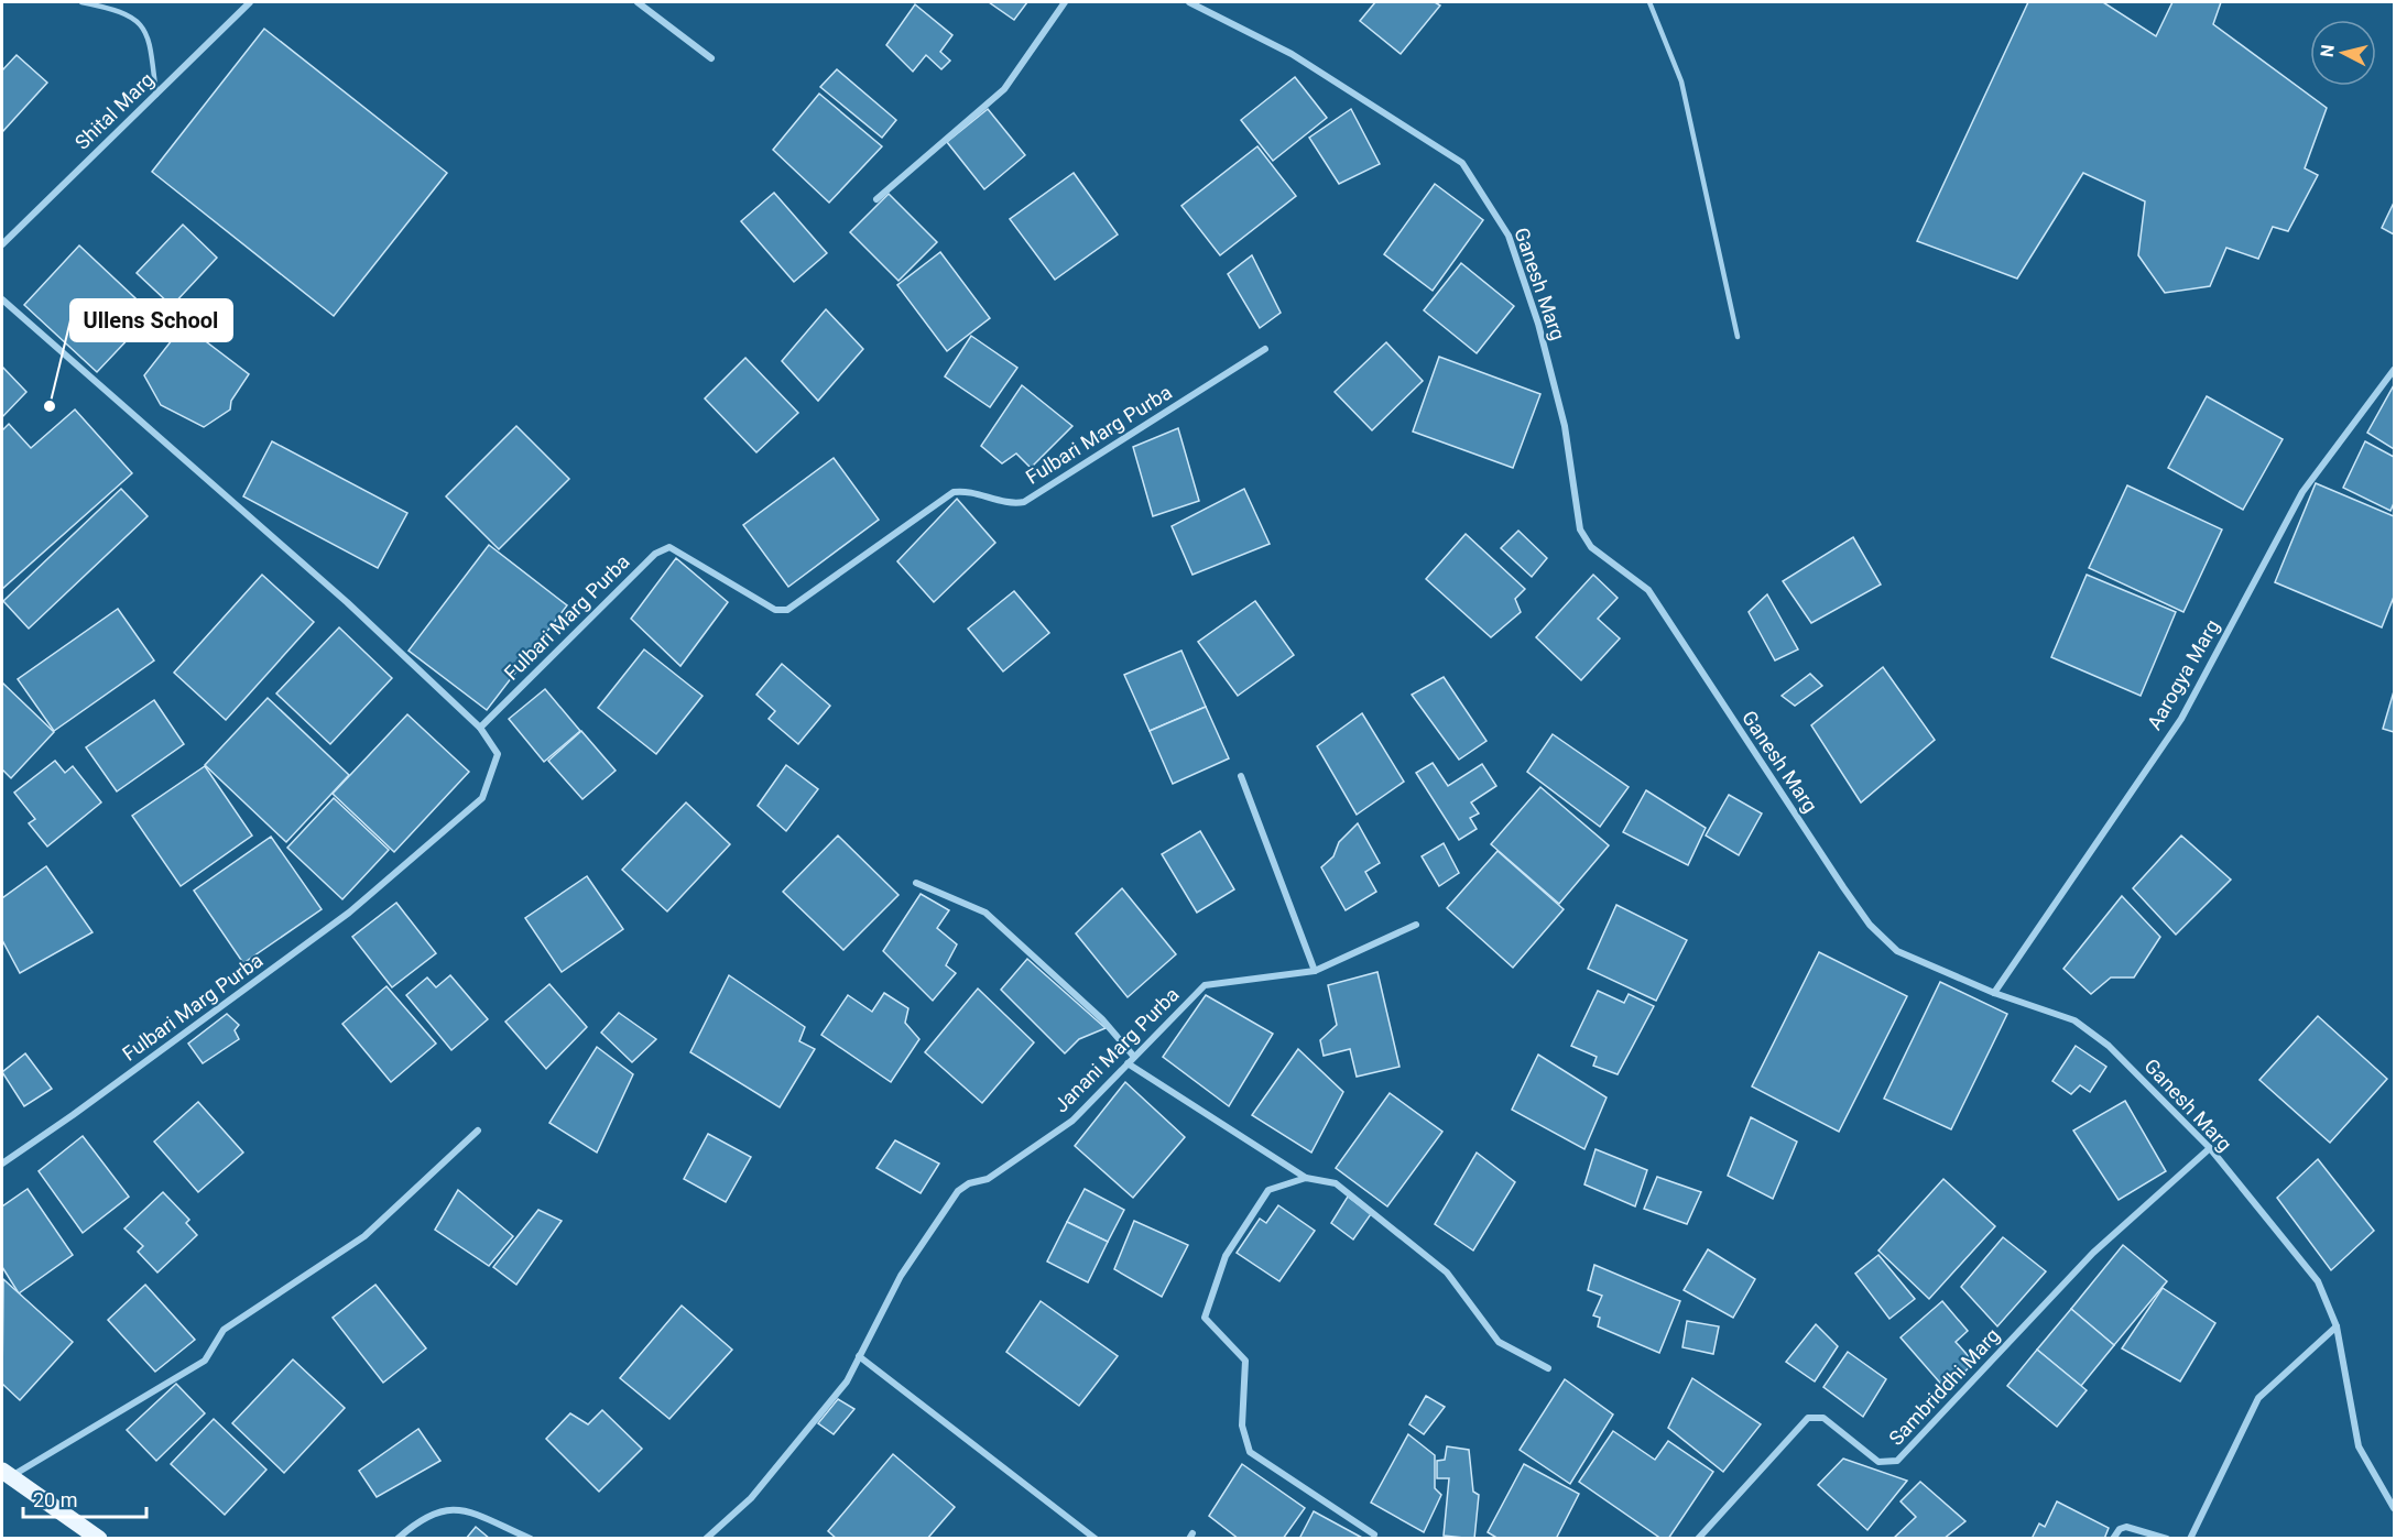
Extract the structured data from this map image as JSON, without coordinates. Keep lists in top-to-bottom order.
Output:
{
  "streets": {
    "street": [
      "Shital Marg",
      "Ganesh Marg",
      "Fulbari Marg Purba",
      "Aarogya Marg",
      "Janani Marg Purba",
      "Sambriddhi Marg"
    ]
  },
  "crossings": [
    ["Ganesh Marg", "Aarogya Marg"],
    ["Ganesh Marg", "Sambriddhi Marg"]
  ],
  "places": ["Ullens School"],
  "scale_bar": "20 m",
  "north": "left"
}
